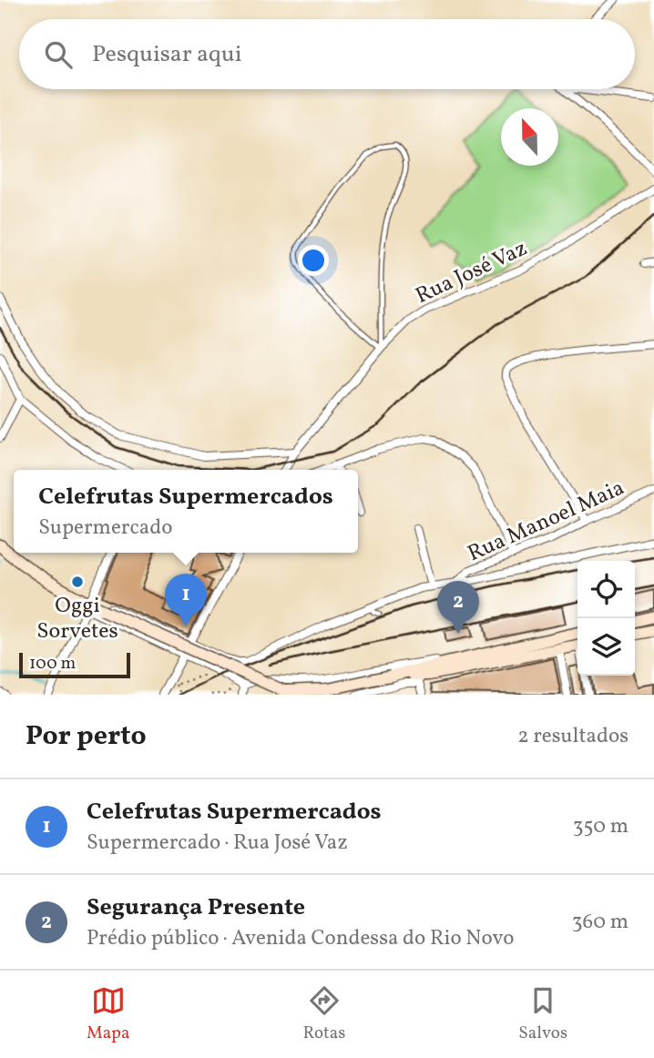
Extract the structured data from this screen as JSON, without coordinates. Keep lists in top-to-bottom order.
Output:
{
  "streets": {
    "street": ["Rua José Vaz", "Rua Manoel Maia"]
  },
  "places": ["Oggi Sorvetes"],
  "scale_bar": "100 m",
  "north": "top",
  "page": {
    "search": "Pesquisar aqui",
    "popup": ["Celefrutas Supermercados", "Supermercado"],
    "pins": ["1", "2"],
    "scale": "100 m",
    "heading": ["Por perto", "2 resultados"],
    "list": [
      {
        "mark": "1",
        "name": "Celefrutas Supermercados",
        "note": "Supermercado · Rua José Vaz",
        "value": "350 m"
      },
      {
        "mark": "2",
        "name": "Segurança Presente",
        "note": "Prédio público · Avenida Condessa do Rio Novo",
        "value": "360 m"
      }
    ],
    "nav": ["Mapa", "Rotas", "Salvos"]
  }
}
